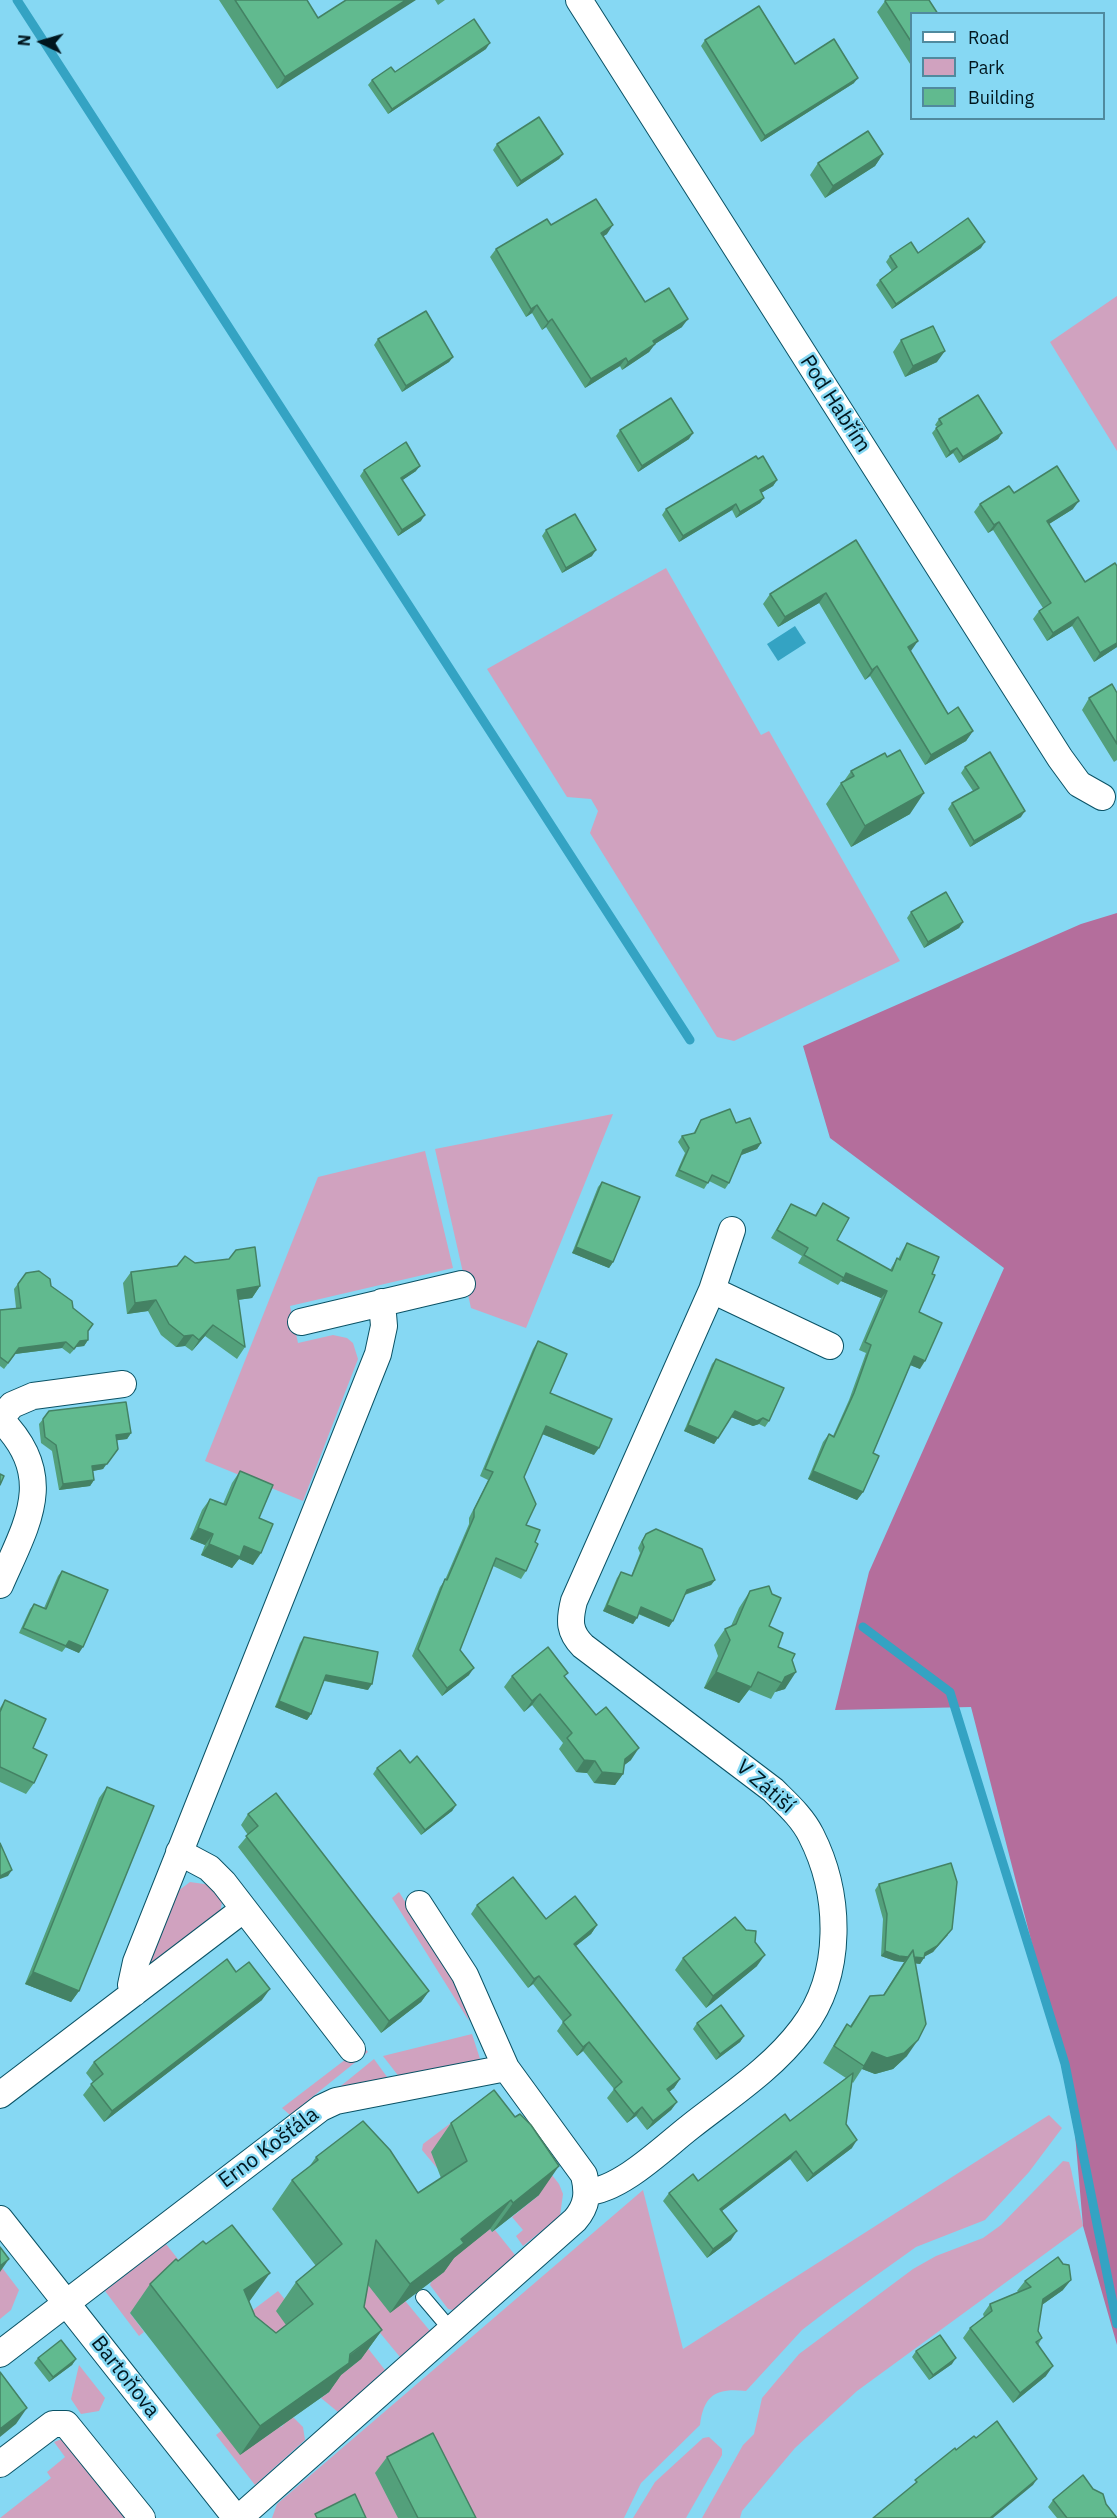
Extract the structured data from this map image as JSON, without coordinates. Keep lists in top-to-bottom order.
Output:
{
  "streets": {
    "street": [
      "Pod Habřím",
      "V Zátiší",
      "Erno Košťála",
      "Bartoňova"
    ]
  },
  "crossings": [
    ["Erno Košťála", "Bartoňova"]
  ],
  "legend": ["Road", "Park", "Building"],
  "north": "left"
}
